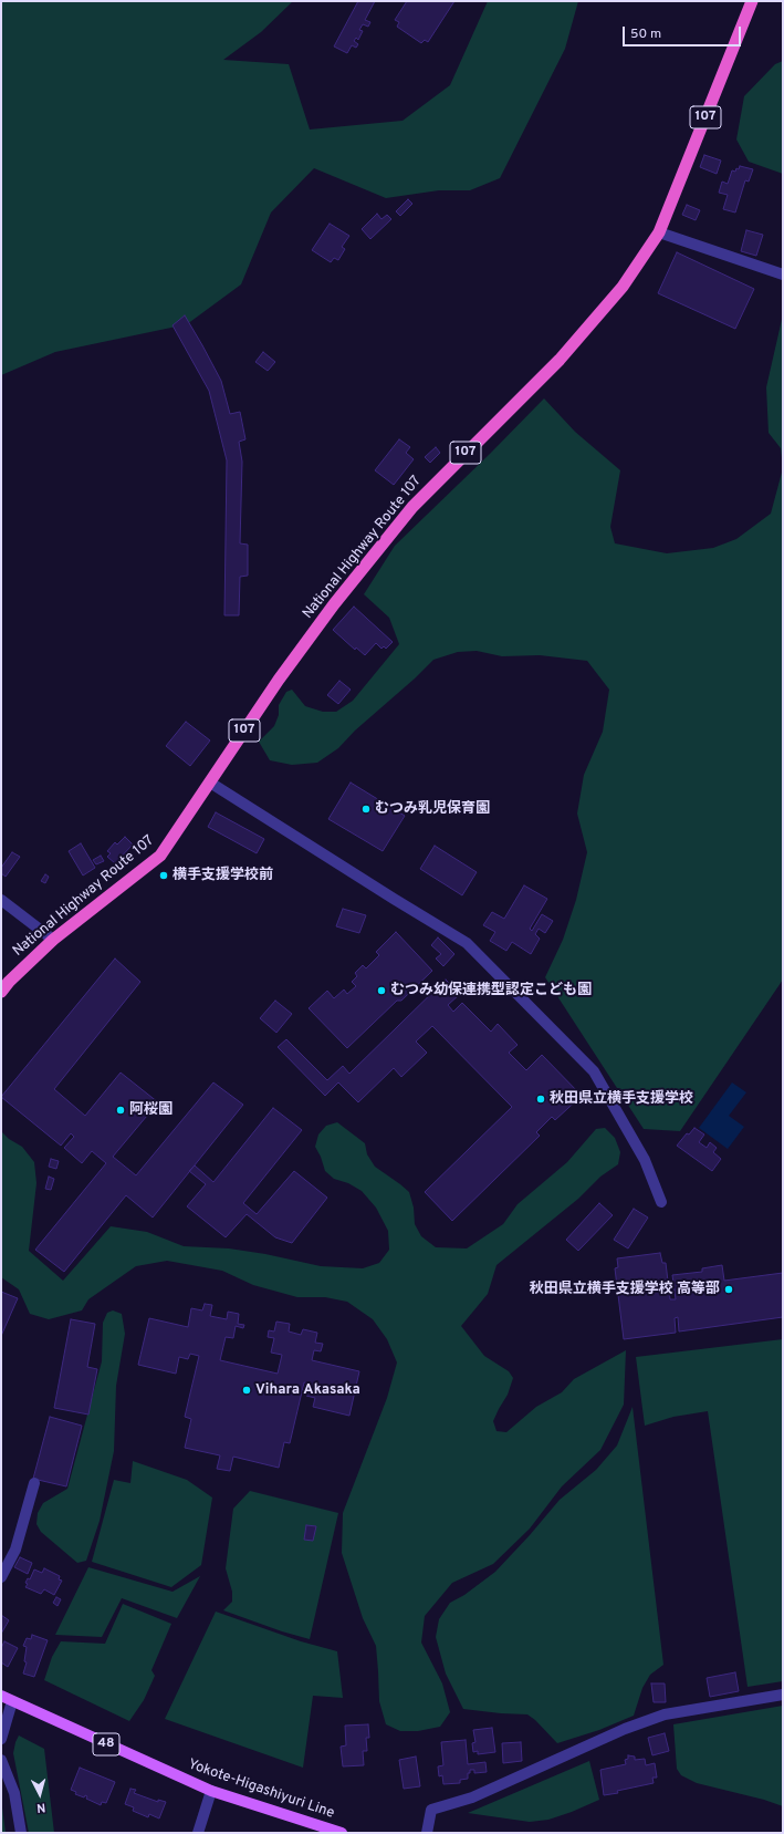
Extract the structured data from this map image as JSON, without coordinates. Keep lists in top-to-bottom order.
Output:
{
  "streets": {
    "highway": ["107", "National Highway Route 107"],
    "main road": ["48", "Yokote-Higashiyuri Line"]
  },
  "places": [
    "むつみ乳児保育園",
    "横手支援学校前",
    "むつみ幼保連携型認定こども園",
    "秋田県立横手支援学校",
    "阿桜園",
    "秋田県立横手支援学校 高等部",
    "Vihara Akasaka"
  ],
  "scale_bar": "50 m",
  "north": "bottom"
}
